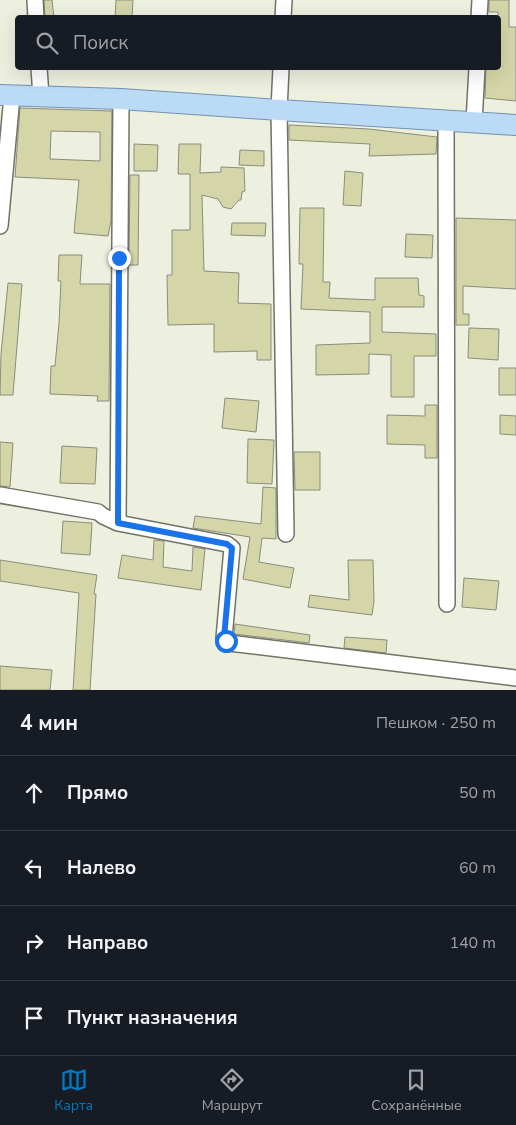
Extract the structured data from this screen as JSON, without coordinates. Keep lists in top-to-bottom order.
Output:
{
  "page": {
    "search": "Поиск",
    "heading": ["4 мин", "Пешком · 250 m"],
    "list": [
      ["Прямо", "50 m"],
      ["Налево", "60 m"],
      ["Направо", "140 m"],
      "Пункт назначения"
    ],
    "nav": ["Карта", "Маршрут", "Сохранённые"]
  }
}
